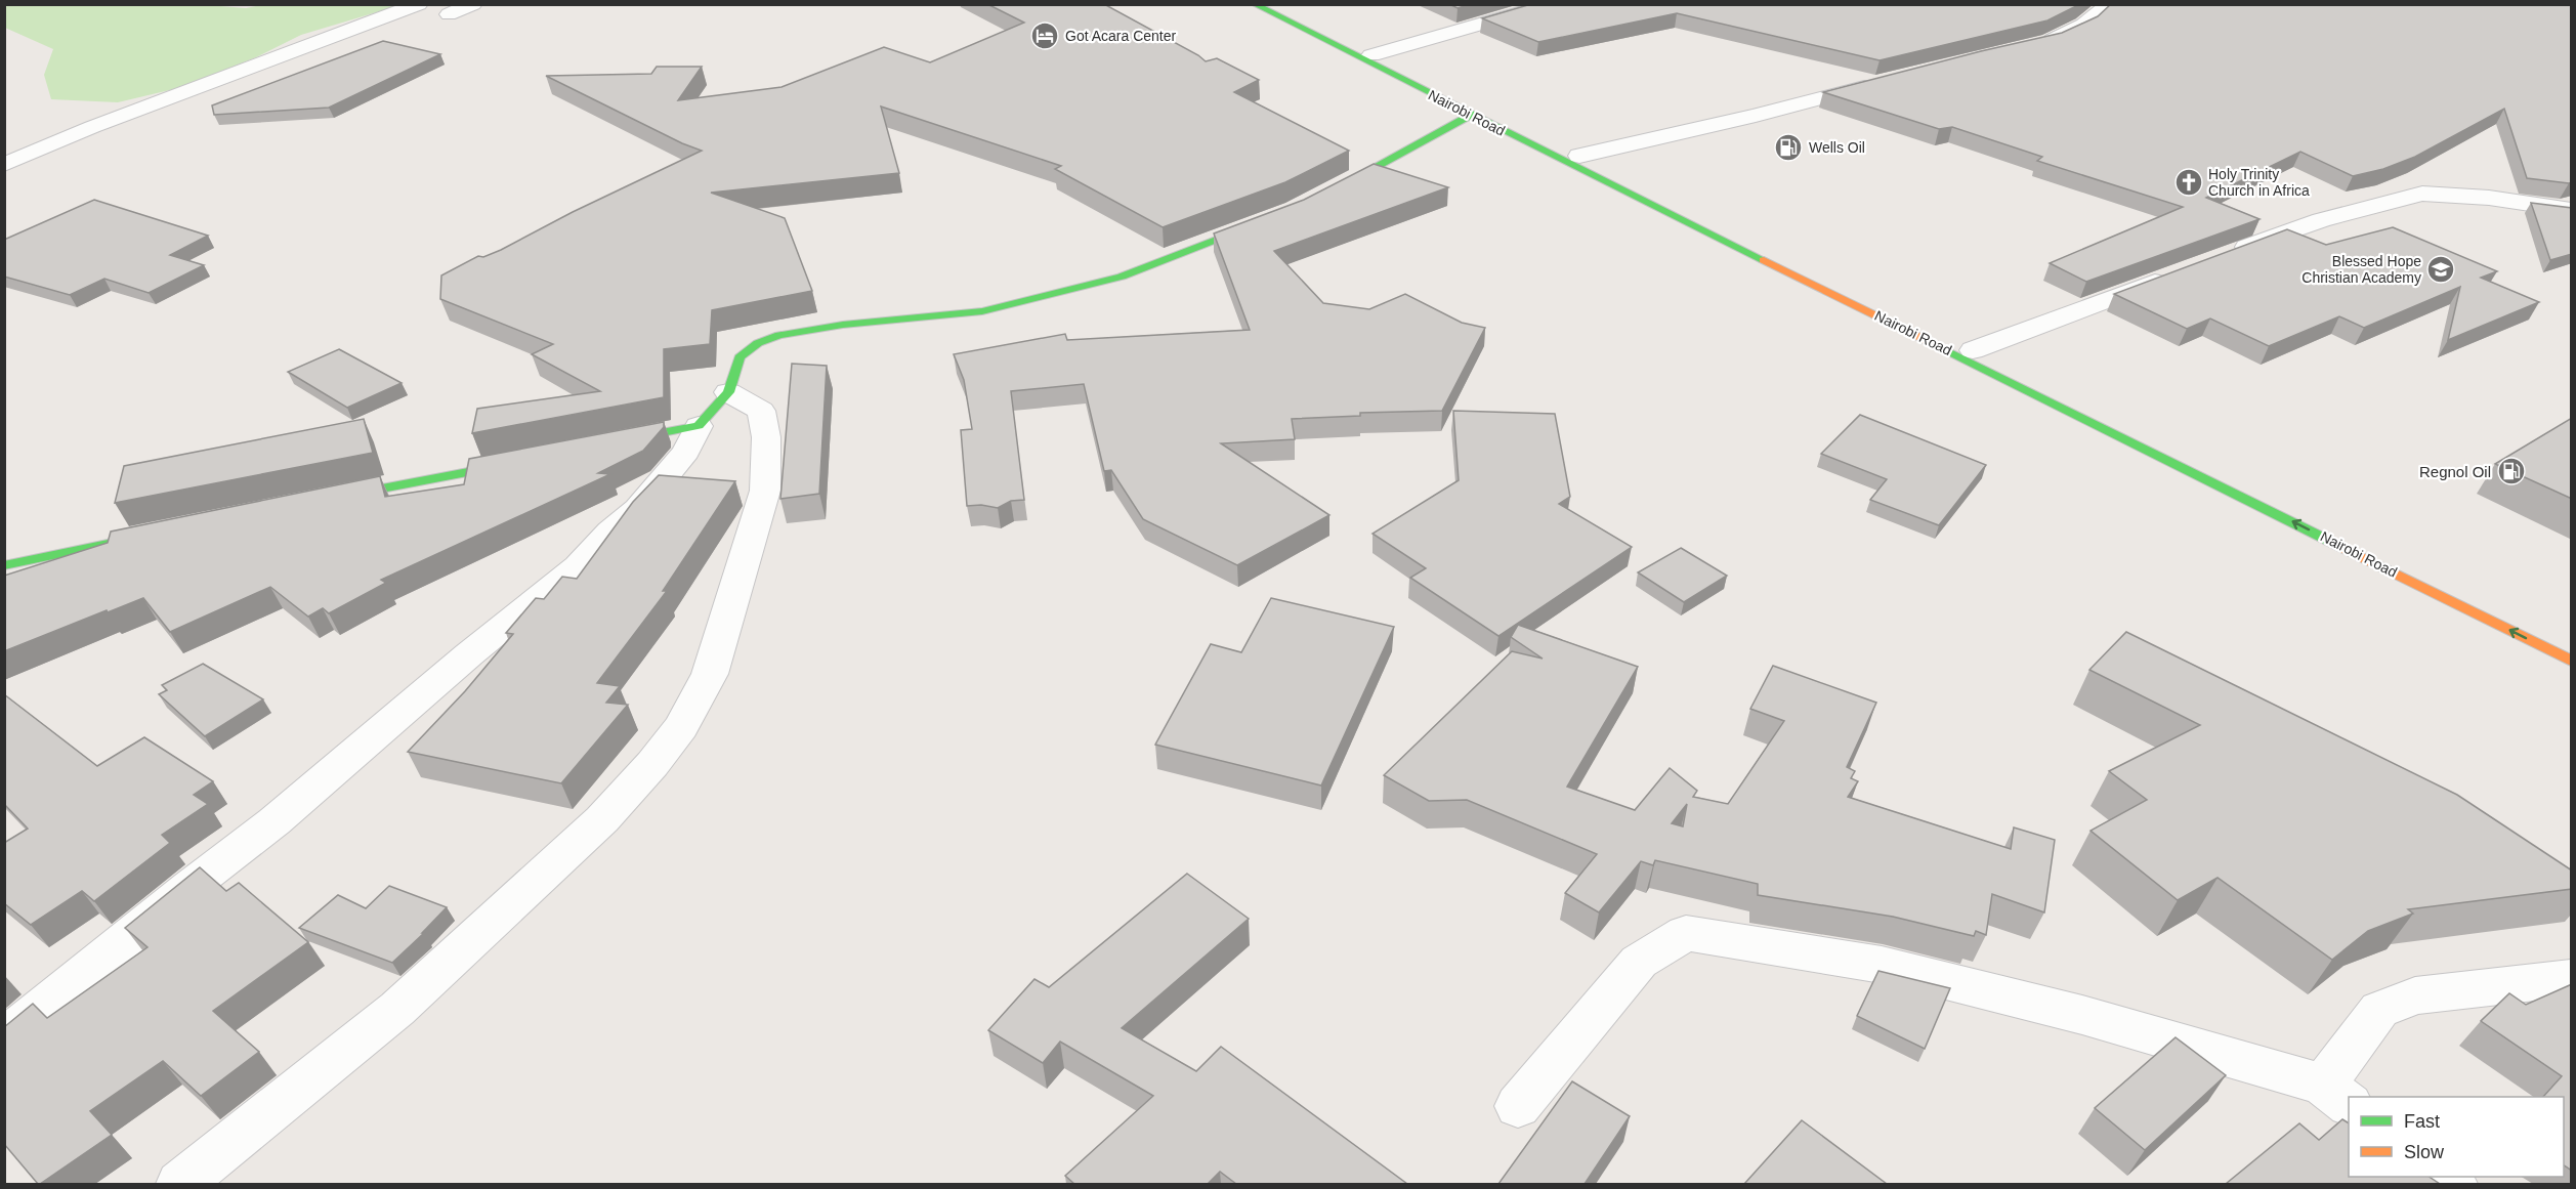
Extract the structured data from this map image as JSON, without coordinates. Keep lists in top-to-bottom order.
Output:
{
  "streets": {
    "main road": ["Nairobi Road"]
  },
  "places": {
    "hotel": ["Got Acara Center"],
    "fuel station": ["Wells Oil", "Regnol Oil"],
    "church": ["Holy Trinity Church in Africa"],
    "school or university": ["Blessed Hope Christian Academy"]
  },
  "legend": ["Fast", "Slow"]
}
